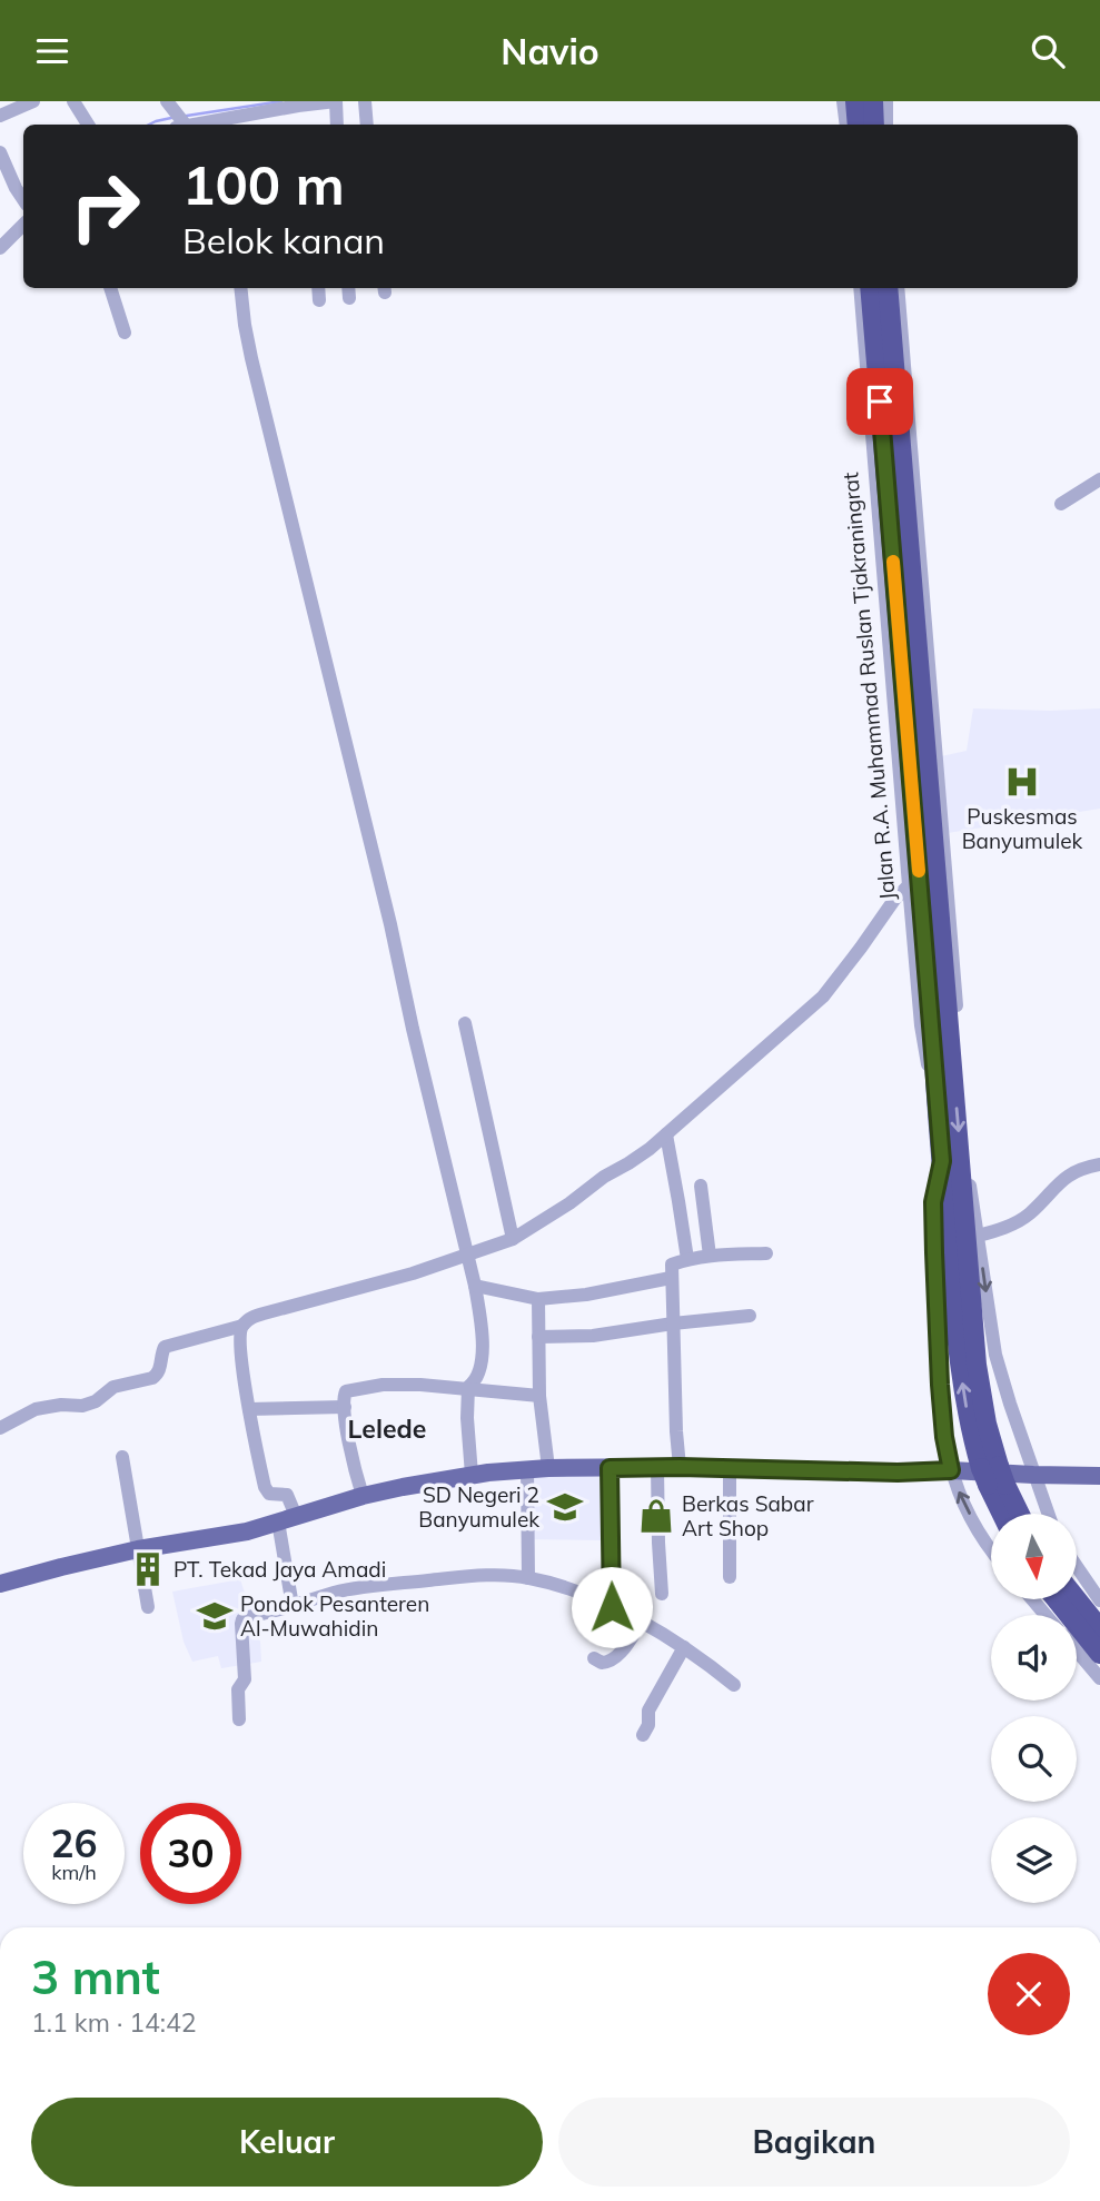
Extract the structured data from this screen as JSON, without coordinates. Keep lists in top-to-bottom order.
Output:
{
  "streets": {
    "highway": ["Jalan R.A. Muhammad Ruslan Tjakraningrat"]
  },
  "districts": ["Lelede"],
  "places": {
    "hospital": ["Puskesmas Banyumulek"],
    "school or university": ["SD Negeri 2 Banyumulek", "Pondok Pesanteren Al-Muwahidin"],
    "shop": ["Berkas Sabar Art Shop"],
    "building": ["PT. Tekad Jaya Amadi"]
  },
  "north": "bottom",
  "page": {
    "header": "Navio",
    "turn": ["100 m", "Belok kanan"],
    "speed": "26 km/h",
    "limit": "30",
    "heading": ["3 mnt", "1.1 km · 14:42"],
    "buttons": ["Keluar", "Bagikan"]
  }
}
